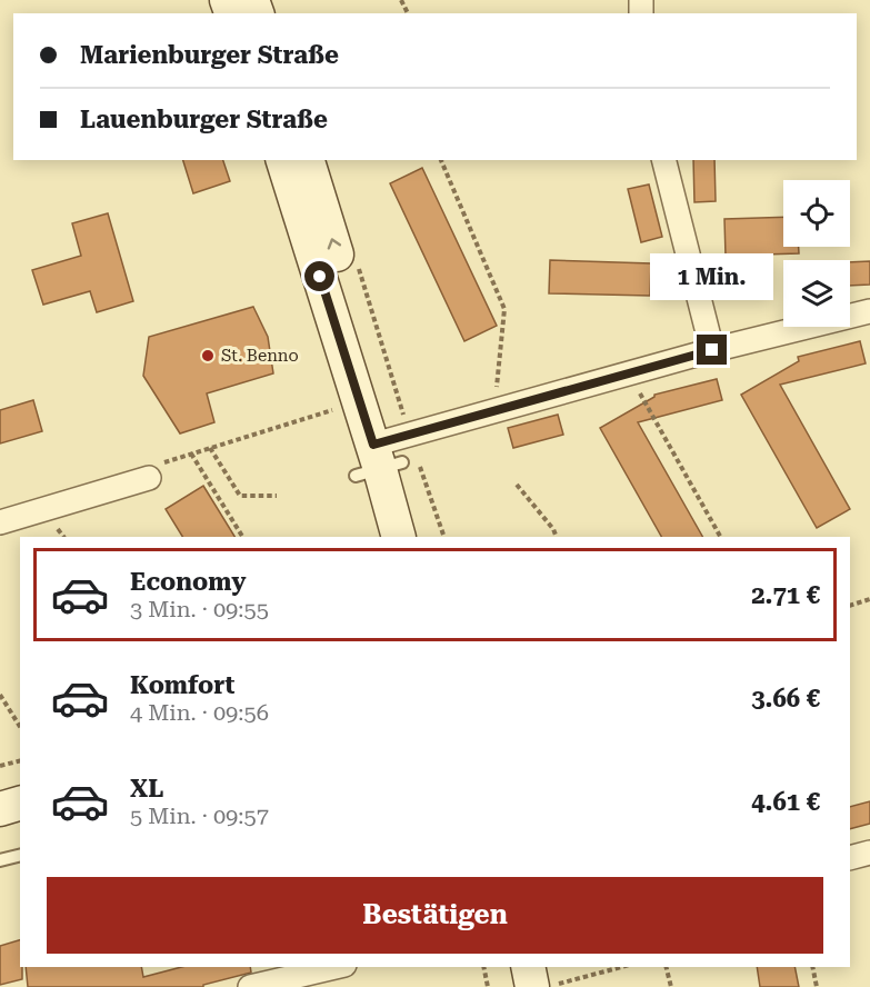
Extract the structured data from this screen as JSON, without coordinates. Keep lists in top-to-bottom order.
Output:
{
  "places": ["St. Benno"],
  "page": {
    "banner": ["Marienburger Straße", "Lauenburger Straße"],
    "bubble": "1 Min.",
    "list": [
      {
        "name": "Economy",
        "note": "3 Min. · 09:55",
        "value": "2.71 €"
      },
      {
        "name": "Komfort",
        "note": "4 Min. · 09:56",
        "value": "3.66 €"
      },
      {
        "name": "XL",
        "note": "5 Min. · 09:57",
        "value": "4.61 €"
      }
    ],
    "buttons": "Bestätigen"
  }
}
